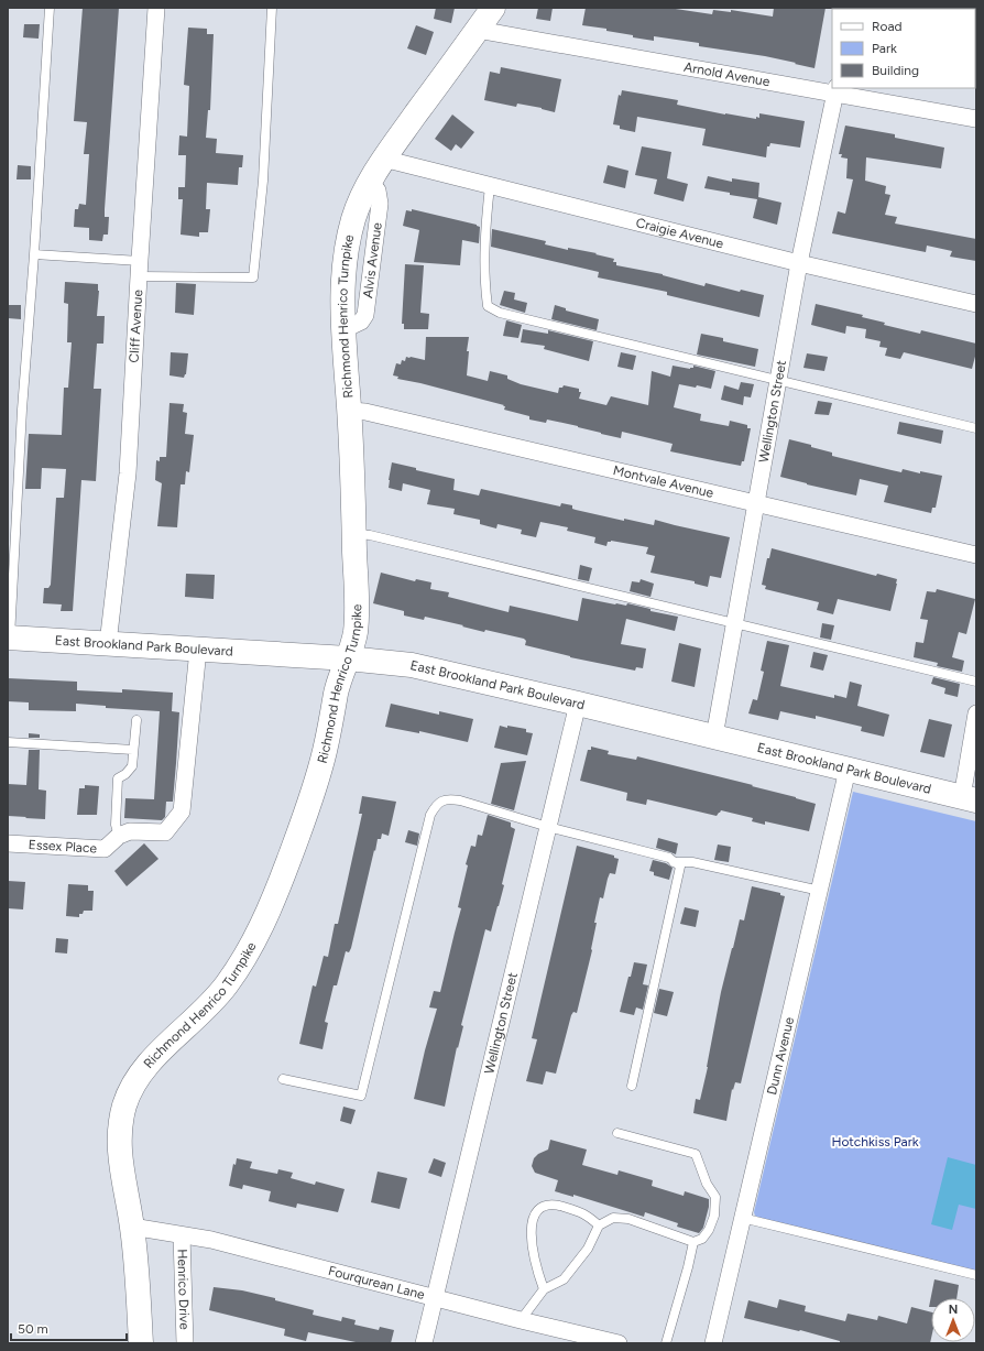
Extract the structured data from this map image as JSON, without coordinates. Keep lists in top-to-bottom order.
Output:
{
  "streets": {
    "street": [
      "Arnold Avenue",
      "Craigie Avenue",
      "Richmond Henrico Turnpike",
      "Cliff Avenue",
      "Wellington Street",
      "Montvale Avenue",
      "East Brookland Park Boulevard",
      "Essex Place",
      "Dunn Avenue",
      "Fourqurean Lane",
      "Henrico Drive"
    ]
  },
  "crossings": [
    ["Arnold Avenue", "Richmond Henrico Turnpike"],
    ["Arnold Avenue", "Wellington Street"],
    ["Craigie Avenue", "Richmond Henrico Turnpike"],
    ["Craigie Avenue", "Wellington Street"],
    ["Richmond Henrico Turnpike", "Montvale Avenue"],
    ["Richmond Henrico Turnpike", "East Brookland Park Boulevard"],
    ["Richmond Henrico Turnpike", "Fourqurean Lane"],
    ["Cliff Avenue", "East Brookland Park Boulevard"],
    ["Wellington Street", "Montvale Avenue"],
    ["Wellington Street", "East Brookland Park Boulevard"],
    ["Wellington Street", "Fourqurean Lane"],
    ["East Brookland Park Boulevard", "Essex Place"],
    ["East Brookland Park Boulevard", "Dunn Avenue"],
    ["Fourqurean Lane", "Henrico Drive"]
  ],
  "parks": ["Hotchkiss Park"],
  "legend": ["Road", "Park", "Building"],
  "scale_bar": "50 m",
  "north": "top"
}
